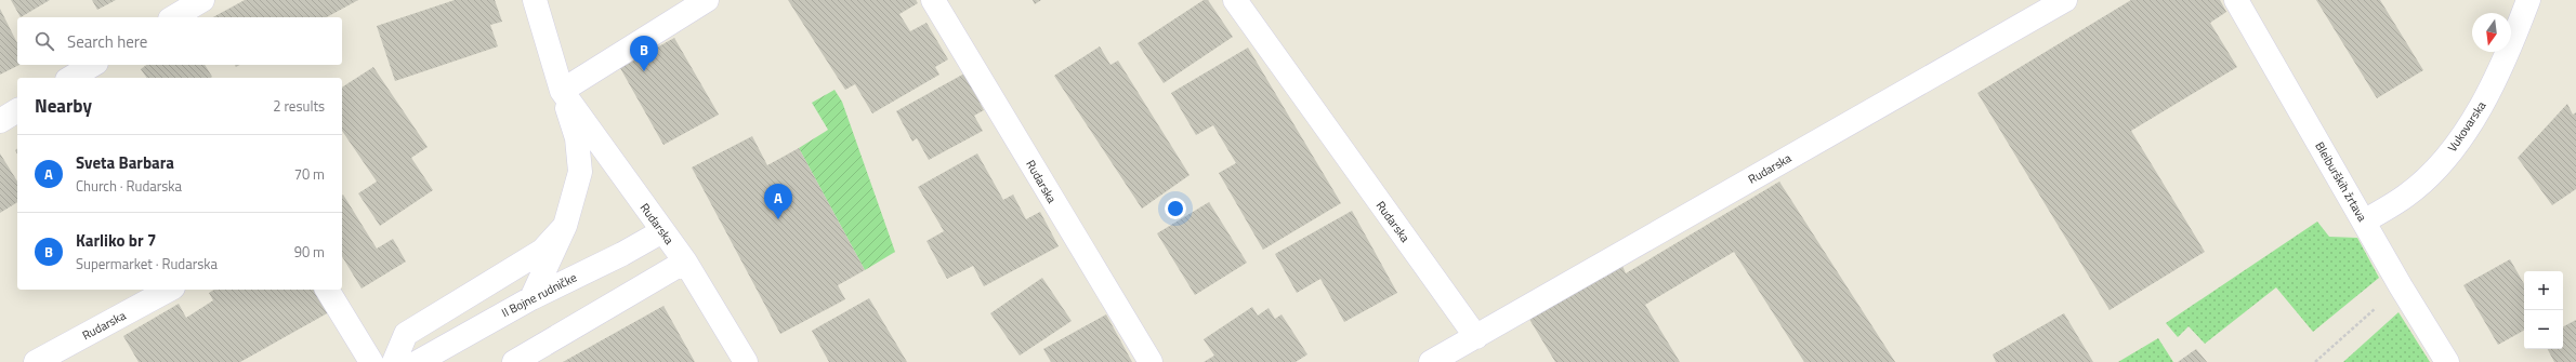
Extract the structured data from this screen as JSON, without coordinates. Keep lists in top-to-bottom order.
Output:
{
  "streets": {
    "street": [
      "Vukovarska",
      "Rudarska",
      "Bleiburških žrtava",
      "II Bojne rudničke"
    ]
  },
  "crossings": [
    ["Vukovarska", "Bleiburških žrtava"],
    ["Rudarska", "II Bojne rudničke"]
  ],
  "north": "bottom",
  "page": {
    "search": "Search here",
    "pins": ["B", "A"],
    "heading": ["Nearby", "2 results"],
    "list": [
      {
        "mark": "A",
        "name": "Sveta Barbara",
        "note": "Church · Rudarska",
        "value": "70 m"
      },
      {
        "mark": "B",
        "name": "Karliko br 7",
        "note": "Supermarket · Rudarska",
        "value": "90 m"
      }
    ],
    "map_buttons": ["+", "−"]
  }
}
